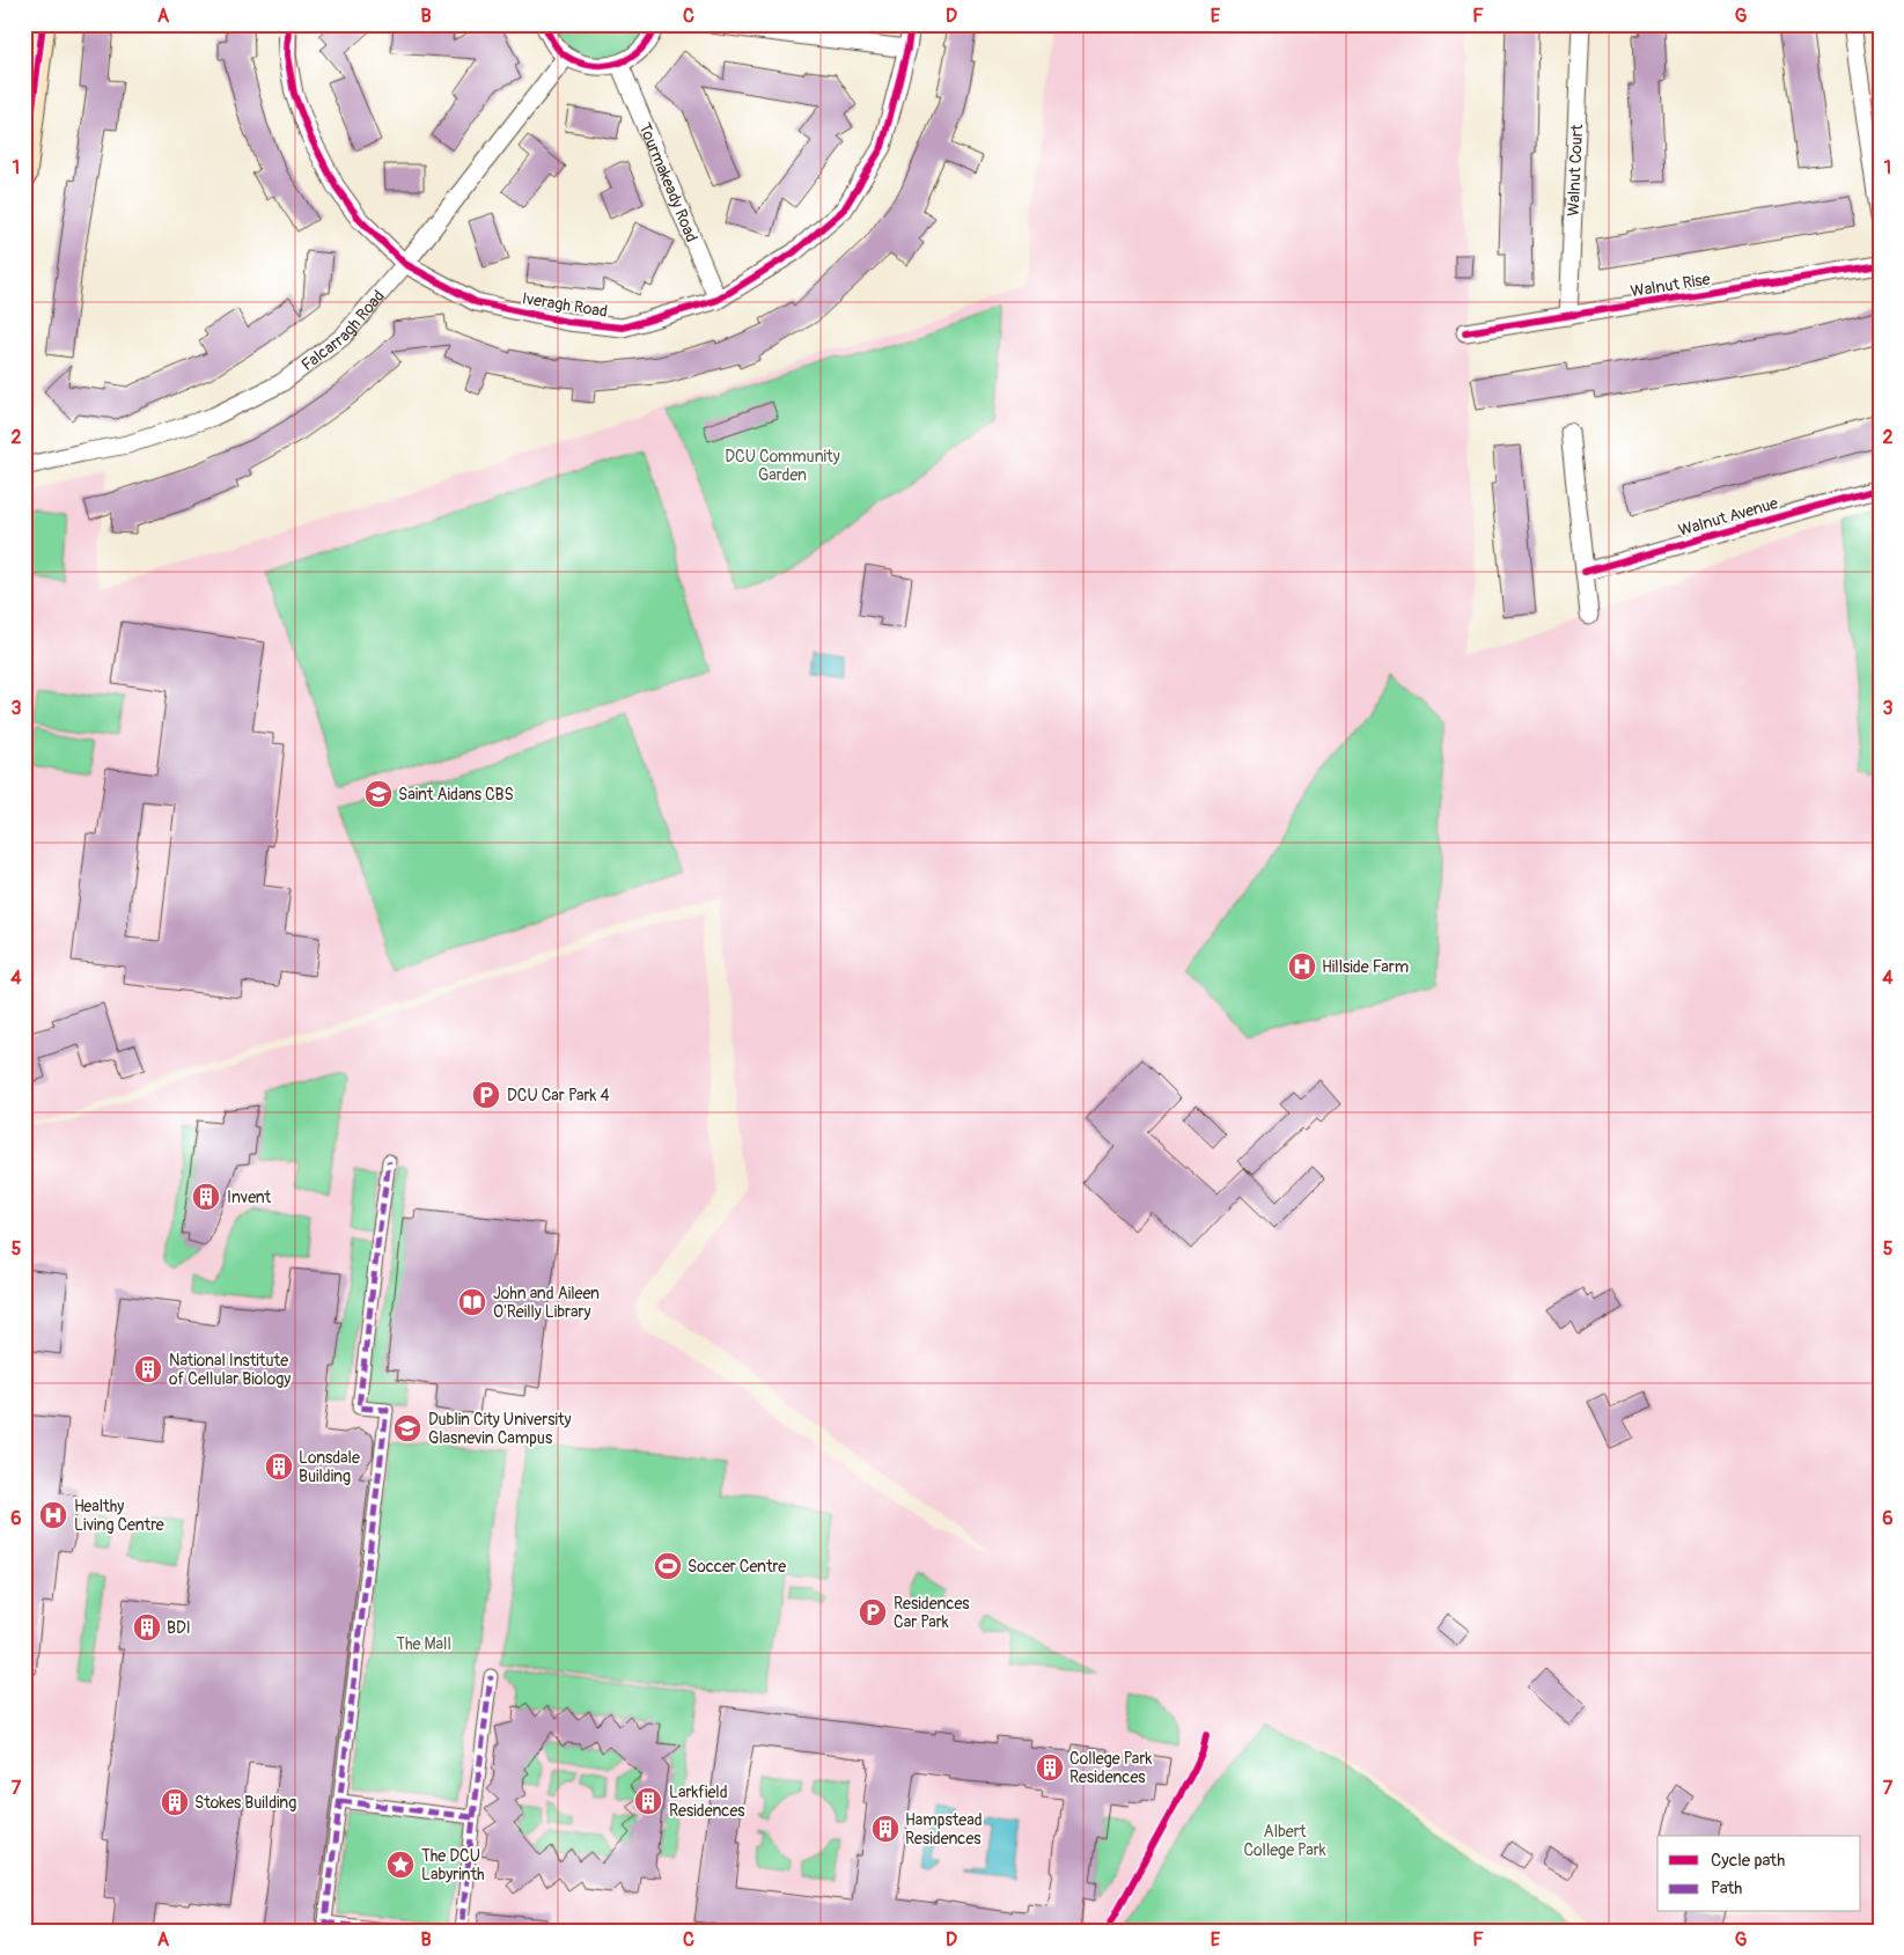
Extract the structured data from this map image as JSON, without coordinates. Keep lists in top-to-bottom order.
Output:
{
  "streets": {
    "street": [
      "Walnut Court",
      "Tourmakeady Road",
      "Walnut Rise",
      "Iveragh Road",
      "Falcarragh Road",
      "Walnut Avenue"
    ]
  },
  "crossings": [
    ["Walnut Court", "Walnut Rise"],
    ["Tourmakeady Road", "Iveragh Road"],
    ["Iveragh Road", "Falcarragh Road"]
  ],
  "parks": ["DCU Community Garden", "The Mall", "Albert College Park"],
  "places": {
    "school or university": ["Saint Aidans CBS", "Dublin City University Glasnevin Campus"],
    "hospital": ["Hillside Farm", "Healthy Living Centre"],
    "parking": ["DCU Car Park 4", "Residences Car Park"],
    "building": [
      "Invent",
      "National Institute of Cellular Biology",
      "Lonsdale Building",
      "BDI",
      "College Park Residences",
      "Larkfield Residences",
      "Stokes Building",
      "Hampstead Residences"
    ],
    "library": ["John and Aileen O'Reilly Library"],
    "sports": ["Soccer Centre"],
    "place": ["The DCU Labyrinth"]
  },
  "legend": ["Cycle path", "Path"],
  "grid": {
    "columns": [
      "A",
      "B",
      "C",
      "D",
      "E",
      "F",
      "G"
    ],
    "rows": [
      "1",
      "2",
      "3",
      "4",
      "5",
      "6",
      "7"
    ]
  }
}
